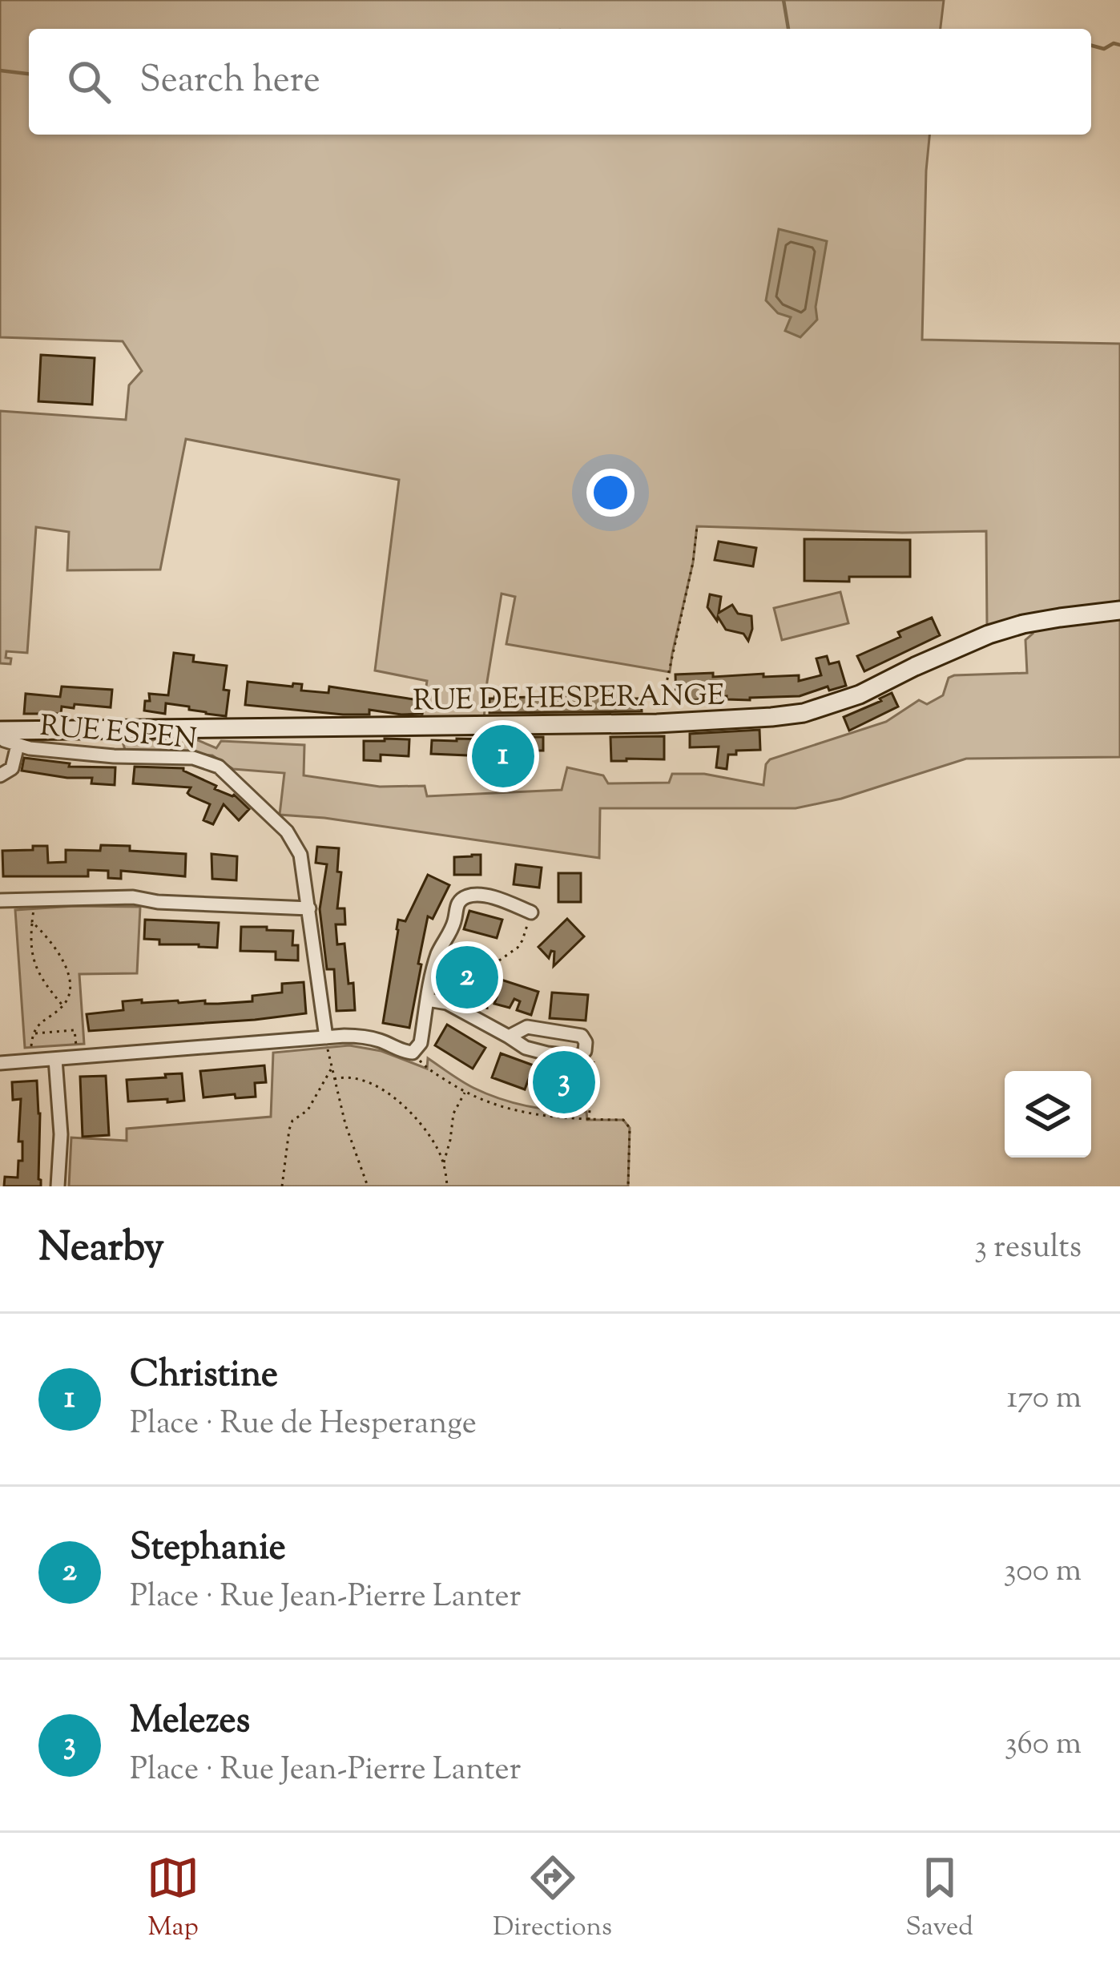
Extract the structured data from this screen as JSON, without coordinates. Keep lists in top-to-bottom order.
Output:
{
  "streets": {
    "main road": ["RUE DE HESPERANGE"],
    "street": ["RUE ESPEN"]
  },
  "crossings": [
    ["RUE DE HESPERANGE", "RUE ESPEN"]
  ],
  "page": {
    "search": "Search here",
    "pins": ["1", "2", "3"],
    "heading": ["Nearby", "3 results"],
    "list": [
      {
        "mark": "1",
        "name": "Christine",
        "note": "Place · Rue de Hesperange",
        "value": "170 m"
      },
      {
        "mark": "2",
        "name": "Stephanie",
        "note": "Place · Rue Jean-Pierre Lanter",
        "value": "300 m"
      },
      {
        "mark": "3",
        "name": "Melezes",
        "note": "Place · Rue Jean-Pierre Lanter",
        "value": "360 m"
      }
    ],
    "nav": ["Map", "Directions", "Saved"]
  }
}
